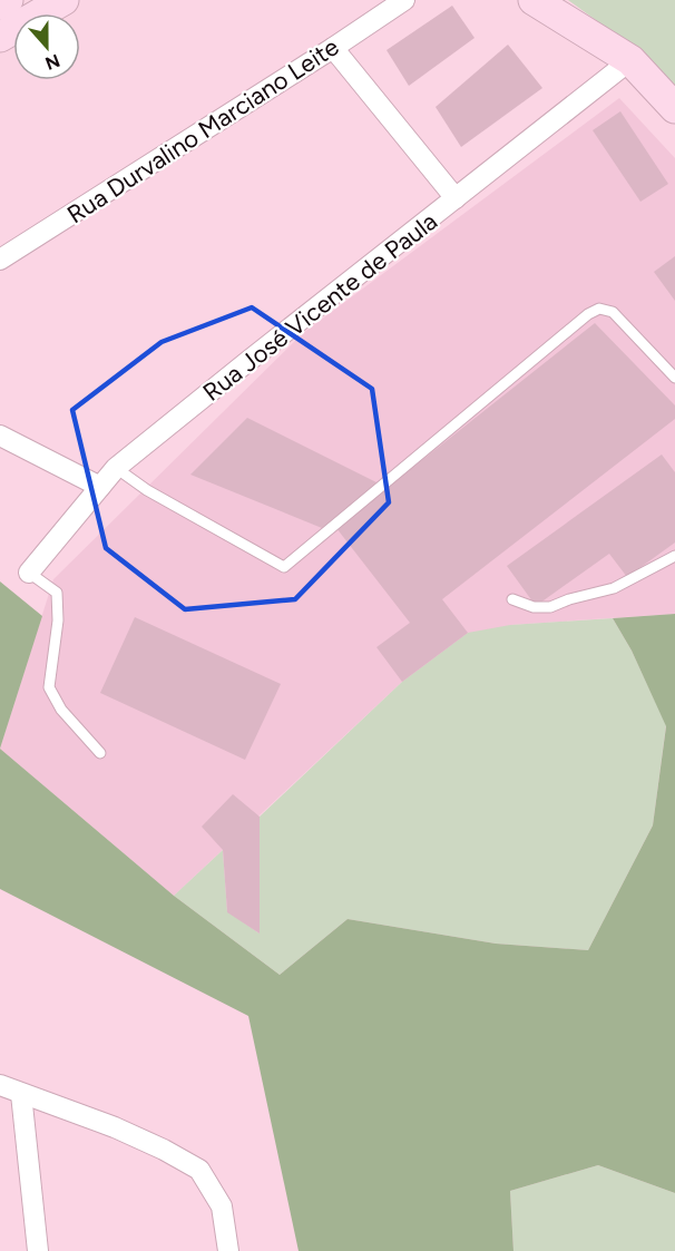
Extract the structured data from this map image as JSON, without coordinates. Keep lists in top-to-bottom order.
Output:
{
  "streets": {
    "street": ["Rua Durvalino Marciano Leite", "Rua José Vicente de Paula"]
  },
  "north": "bottom"
}
